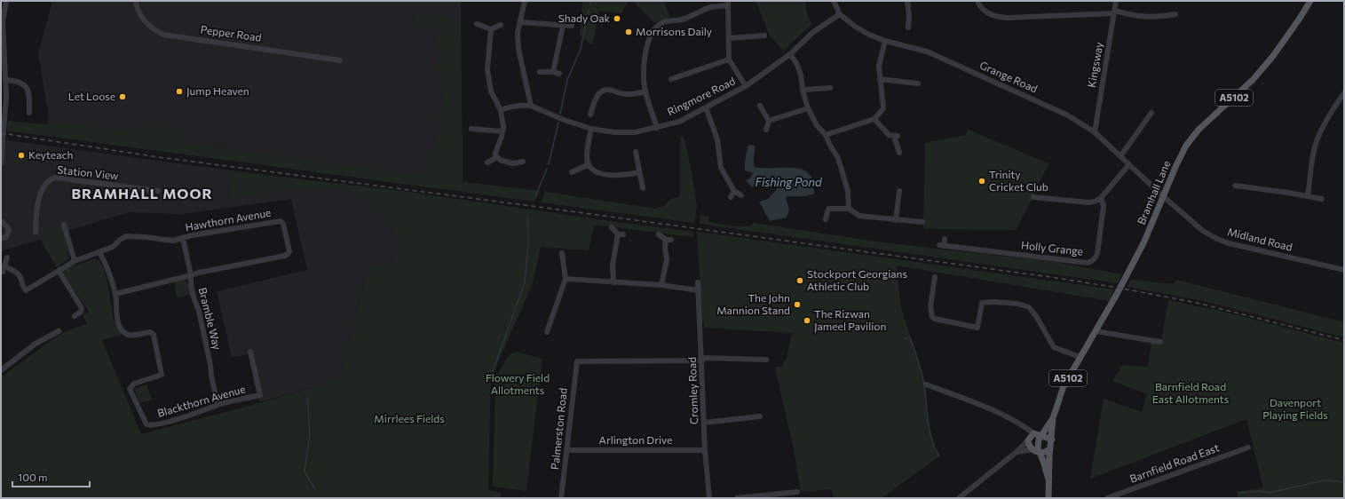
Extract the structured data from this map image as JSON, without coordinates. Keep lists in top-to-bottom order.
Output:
{
  "streets": {
    "main road": ["A5102", "Bramhall Lane"],
    "street": [
      "Pepper Road",
      "Kingsway",
      "Grange Road",
      "Ringmore Road",
      "Station View",
      "Hawthorn Avenue",
      "Midland Road",
      "Holly Grange",
      "Bramble Way",
      "Cromley Road",
      "Blackthorn Avenue",
      "Palmerston Road",
      "Arlington Drive",
      "Barnfield Road East"
    ]
  },
  "crossings": [
    ["Kingsway", "Grange Road"],
    ["Grange Road", "Ringmore Road"],
    ["Grange Road", "Bramhall Lane"],
    ["Grange Road", "Midland Road"],
    ["Bramhall Lane", "Midland Road"],
    ["Hawthorn Avenue", "Bramble Way"],
    ["Hawthorn Avenue", "Blackthorn Avenue"],
    ["Bramble Way", "Blackthorn Avenue"],
    ["Cromley Road", "Palmerston Road"],
    ["Cromley Road", "Arlington Drive"],
    ["Palmerston Road", "Arlington Drive"]
  ],
  "districts": ["BRAMHALL MOOR"],
  "water": ["Fishing Pond"],
  "parks": [
    "Flowery Field Allotments",
    "Barnfield Road East Allotments",
    "Davenport Playing Fields",
    "Mirrlees Fields"
  ],
  "places": [
    "Shady Oak",
    "Morrisons Daily",
    "Jump Heaven",
    "Let Loose",
    "Keyteach",
    "Trinity Cricket Club",
    "Stockport Georgians Athletic Club",
    "The John Mannion Stand",
    "The Rizwan Jameel Pavilion"
  ],
  "scale_bar": "100 m"
}
